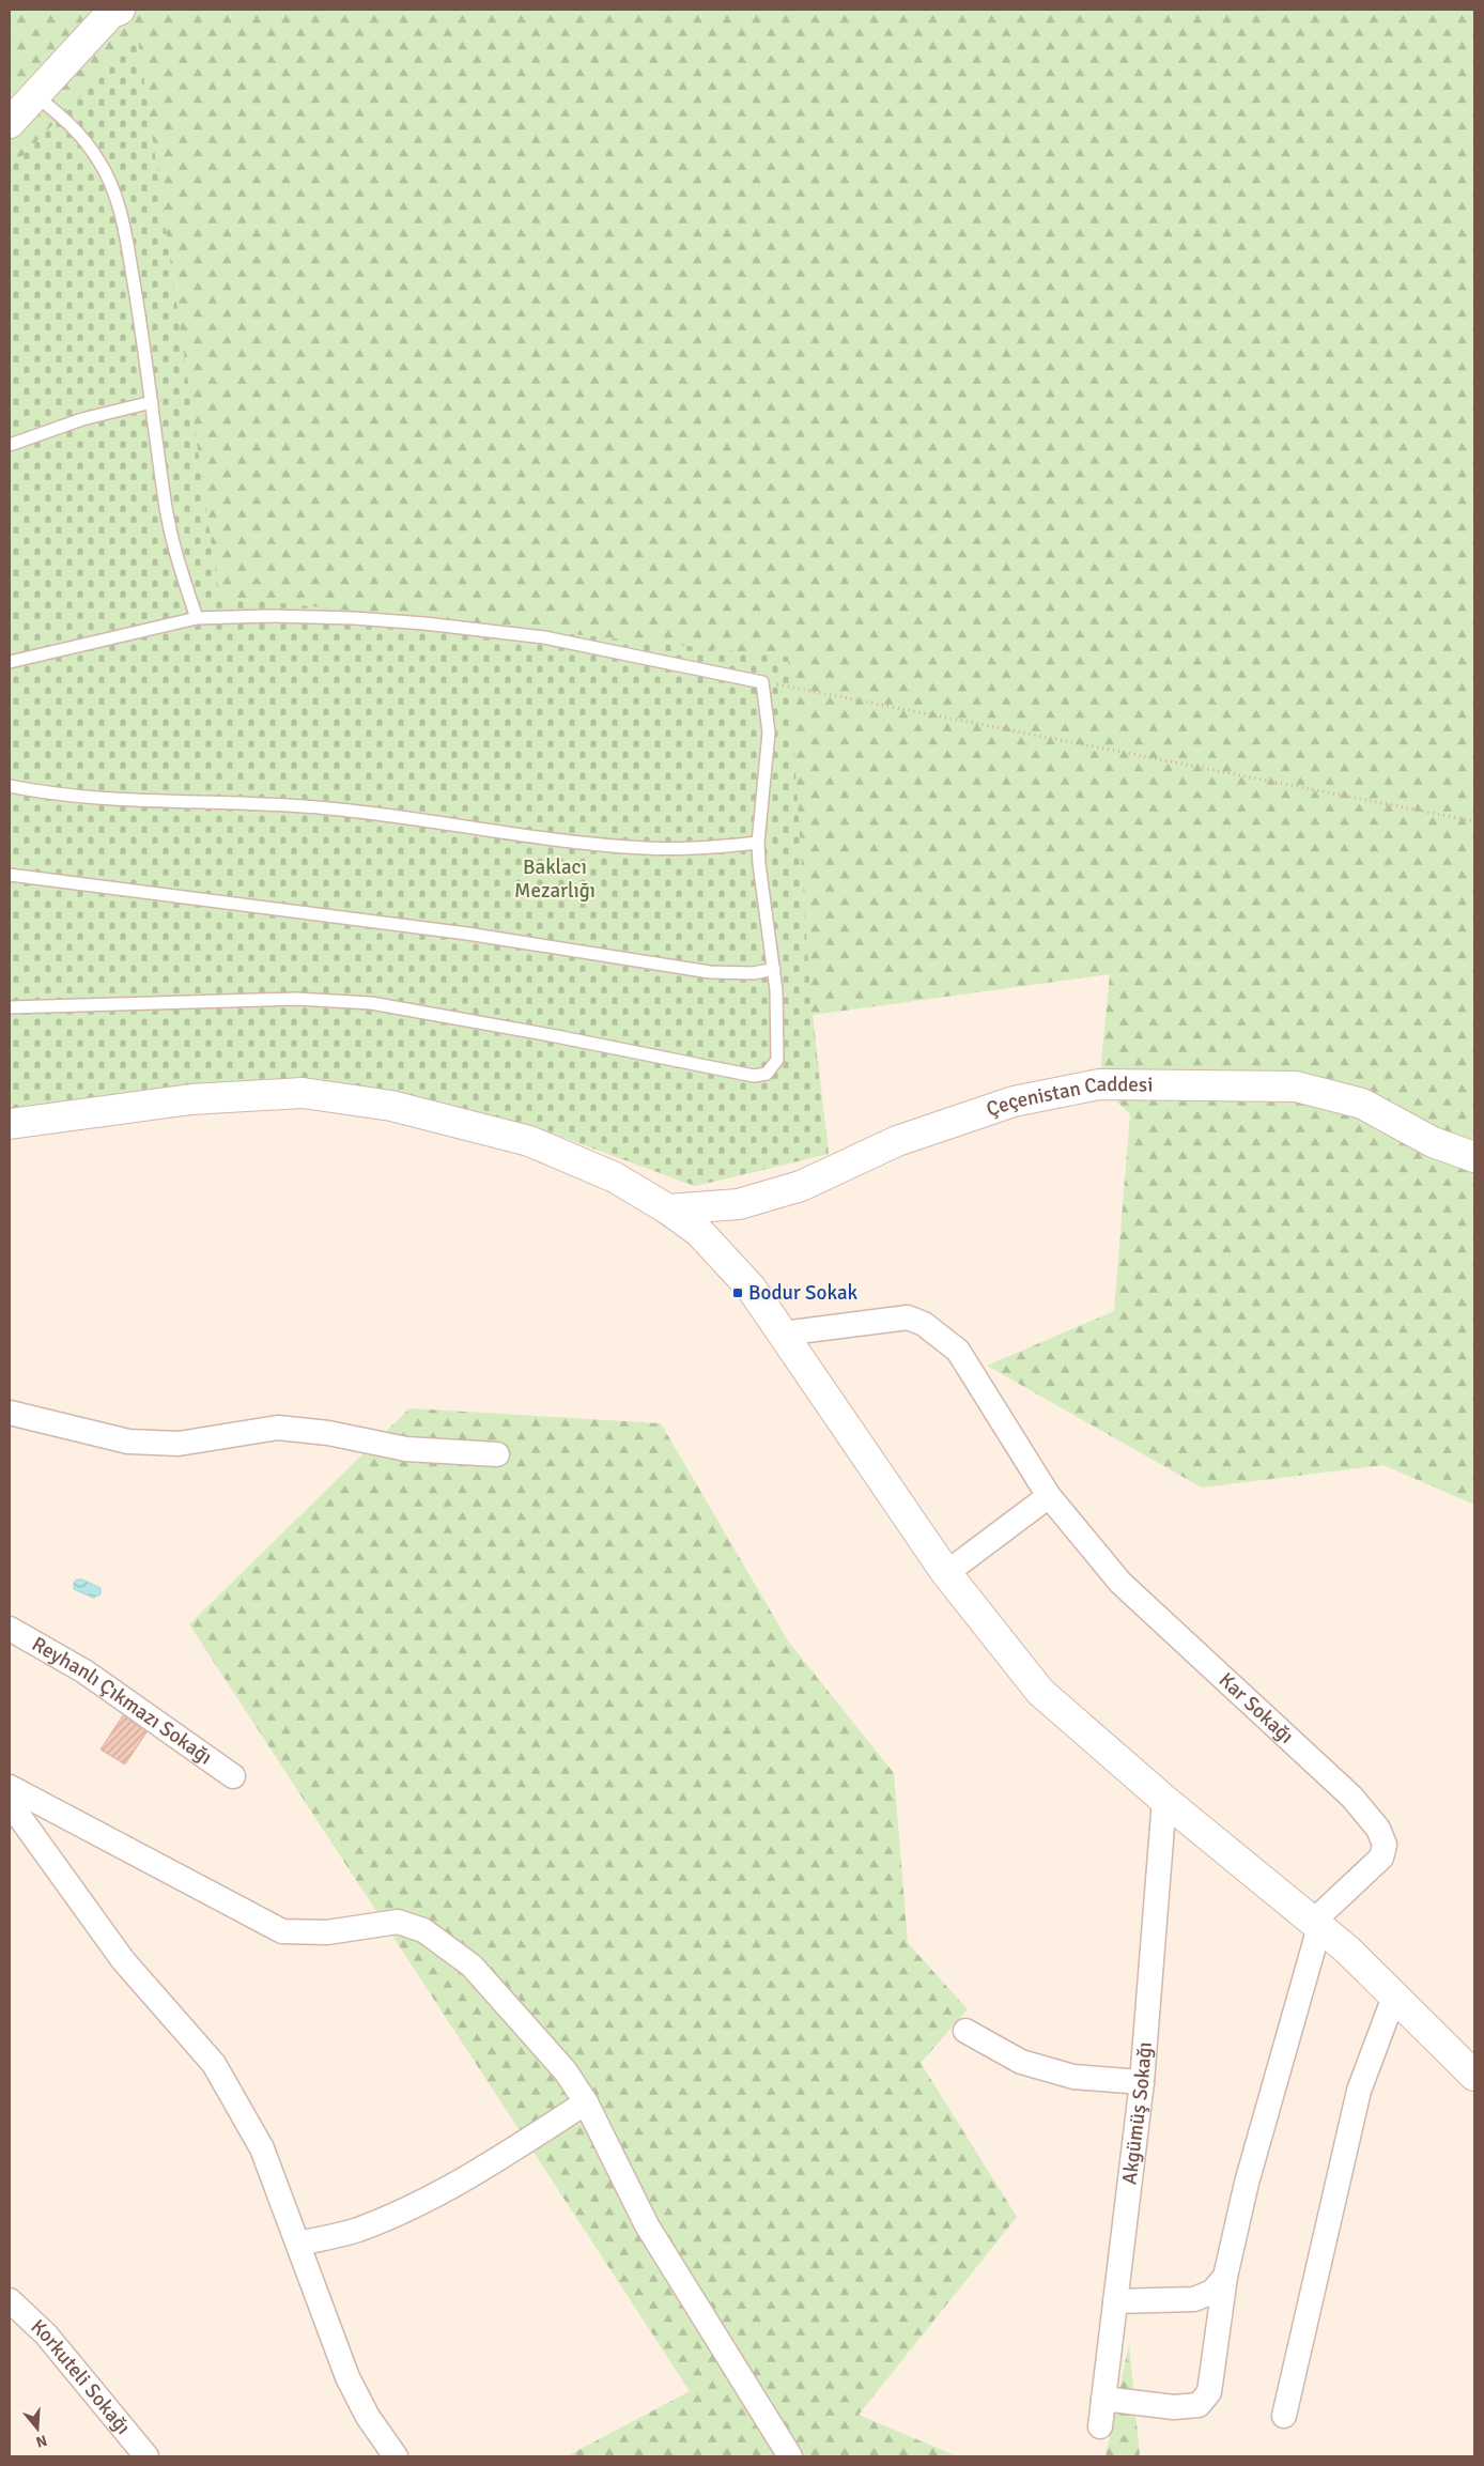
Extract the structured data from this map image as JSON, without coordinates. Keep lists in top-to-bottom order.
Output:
{
  "streets": {
    "street": [
      "Çeçenistan Caddesi",
      "Reyhanlı Çıkmazı Sokağı",
      "Kar Sokağı",
      "Akgümüş Sokağı",
      "Korkuteli Sokağı"
    ]
  },
  "parks": ["Baklacı Mezarlığı"],
  "places": {
    "transit": ["Bodur Sokak"]
  },
  "north": "bottom"
}
